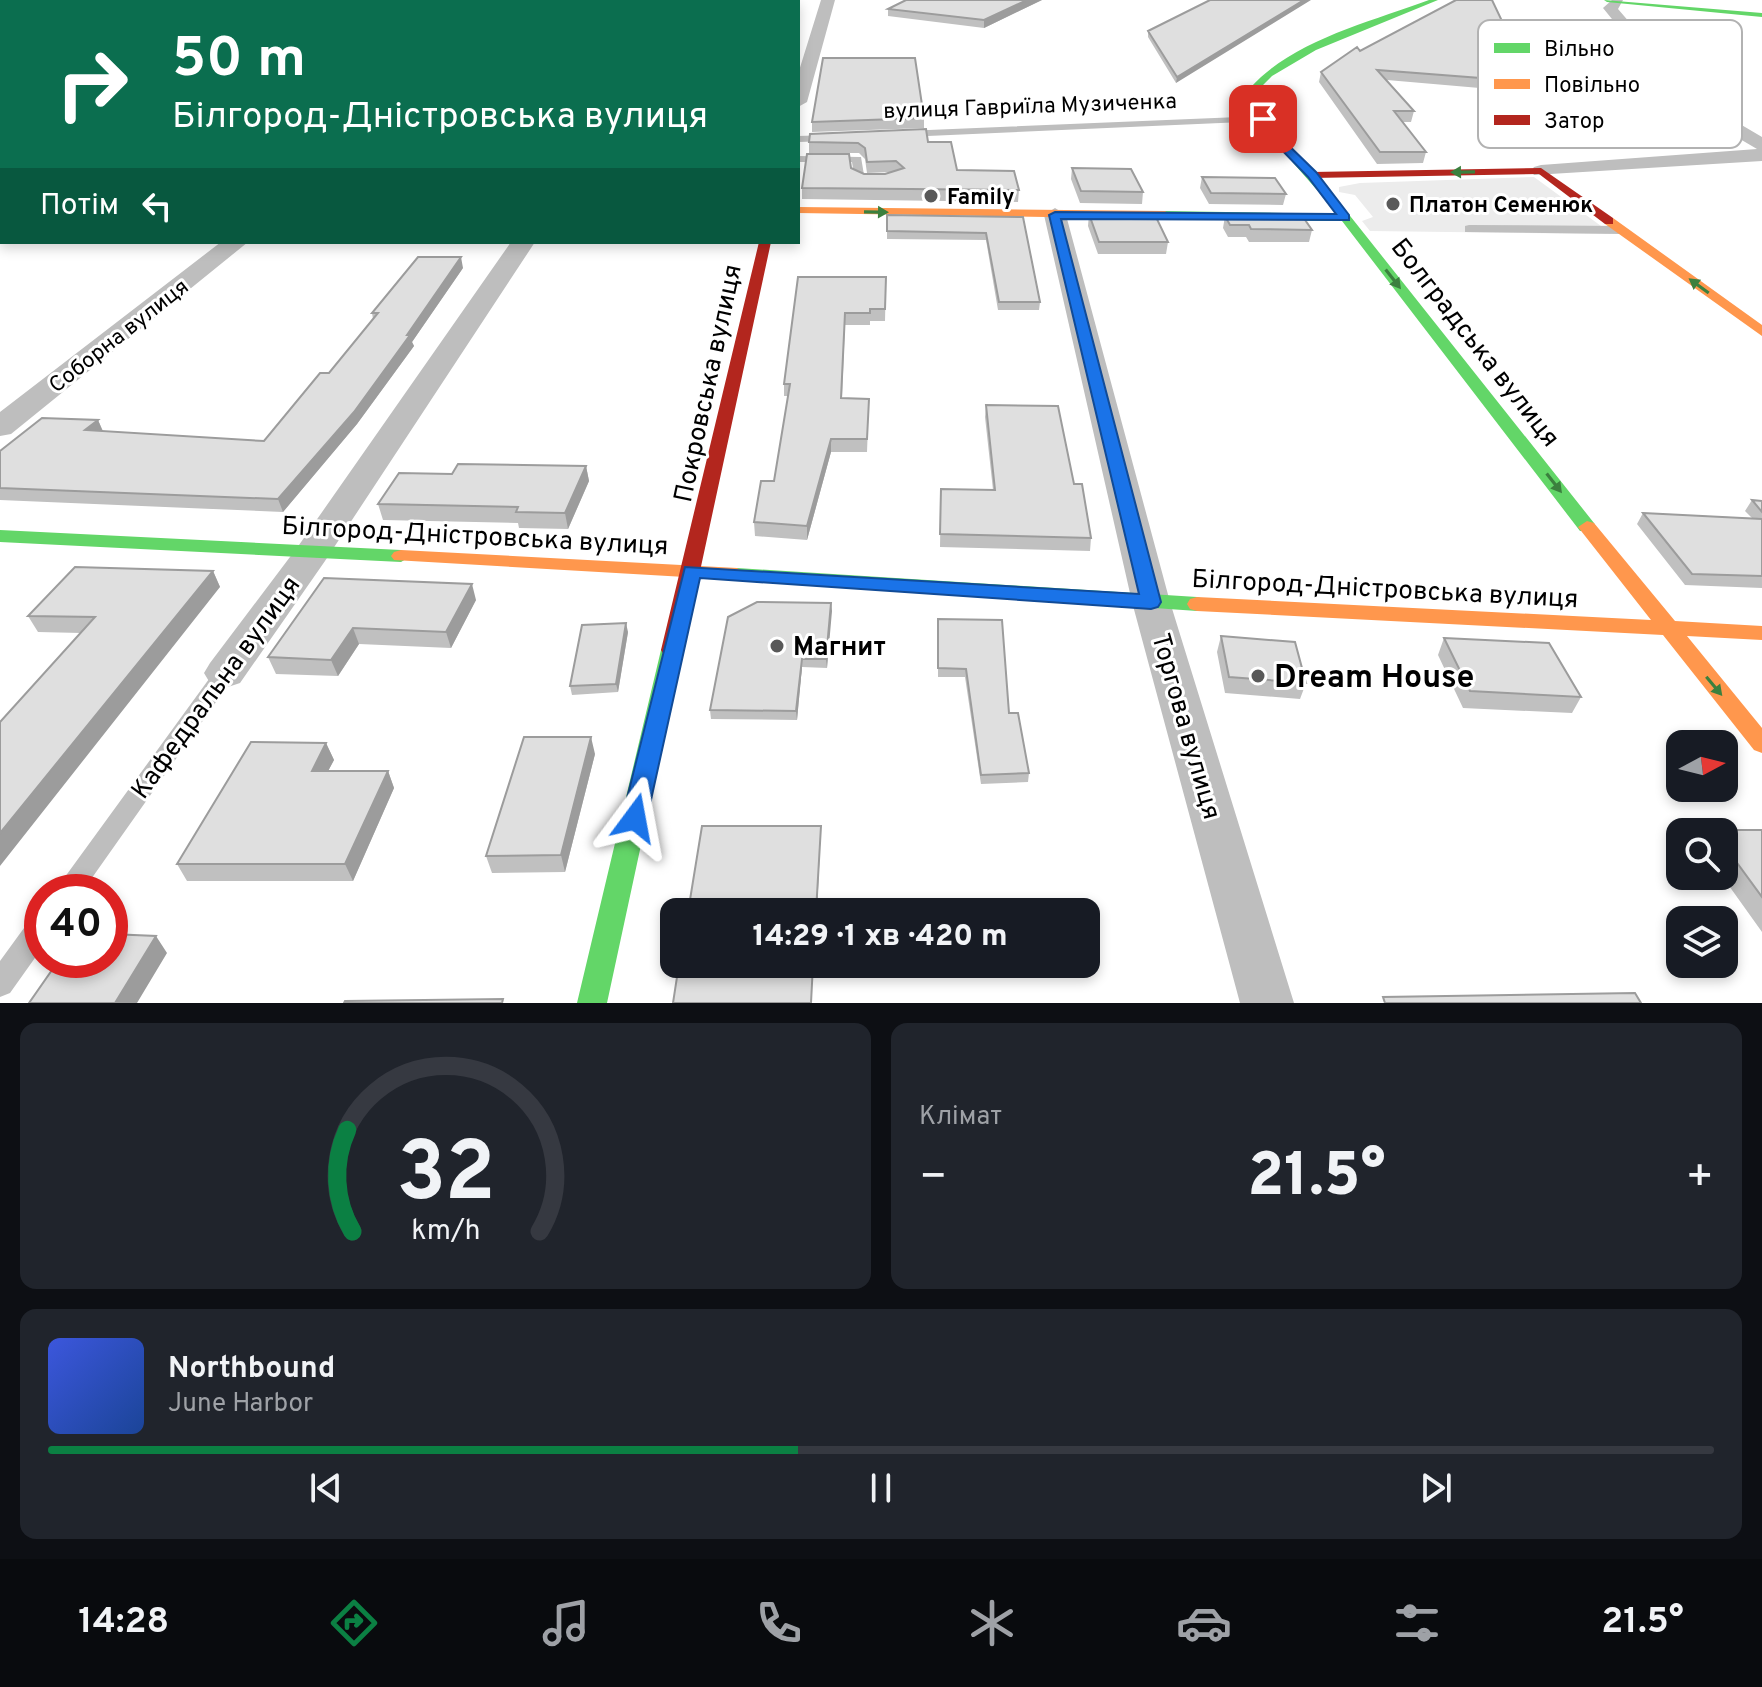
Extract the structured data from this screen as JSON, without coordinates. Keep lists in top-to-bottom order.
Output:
{
  "streets": {
    "main road": ["Болградська вулиця", "Покровська вулиця", "Білгород-Дністровська вулиця"],
    "street": ["Соборна вулиця", "Кафедральна вулиця", "Торгова вулиця"],
    "lane": ["вулиця Гавриїла Музиченка"]
  },
  "crossings": [
    ["вулиця Гавриїла Музиченка", "Болградська вулиця"],
    ["Болградська вулиця", "Білгород-Дністровська вулиця"],
    ["Покровська вулиця", "Білгород-Дністровська вулиця"],
    ["Білгород-Дністровська вулиця", "Кафедральна вулиця"],
    ["Білгород-Дністровська вулиця", "Торгова вулиця"]
  ],
  "one_way": ["Болградська вулиця"],
  "places": [
    "Family",
    "Платон Семенюк",
    "Магнит",
    "Dream House"
  ],
  "legend": ["Вільно", "Повільно", "Затор"],
  "north": "right",
  "page": {
    "turn": ["50 m", "Білгород-Дністровська вулиця"],
    "then": "Потім",
    "limit": "40",
    "trip": "14:29 · 1 хв · 420 m",
    "tile": "Клімат",
    "heat": ["−", "21.5°", "+"],
    "song": ["Northbound", "June Harbor"],
    "tabs": ["14:28", "21.5°"],
    "gauge": ["32", "km/h"]
  }
}
